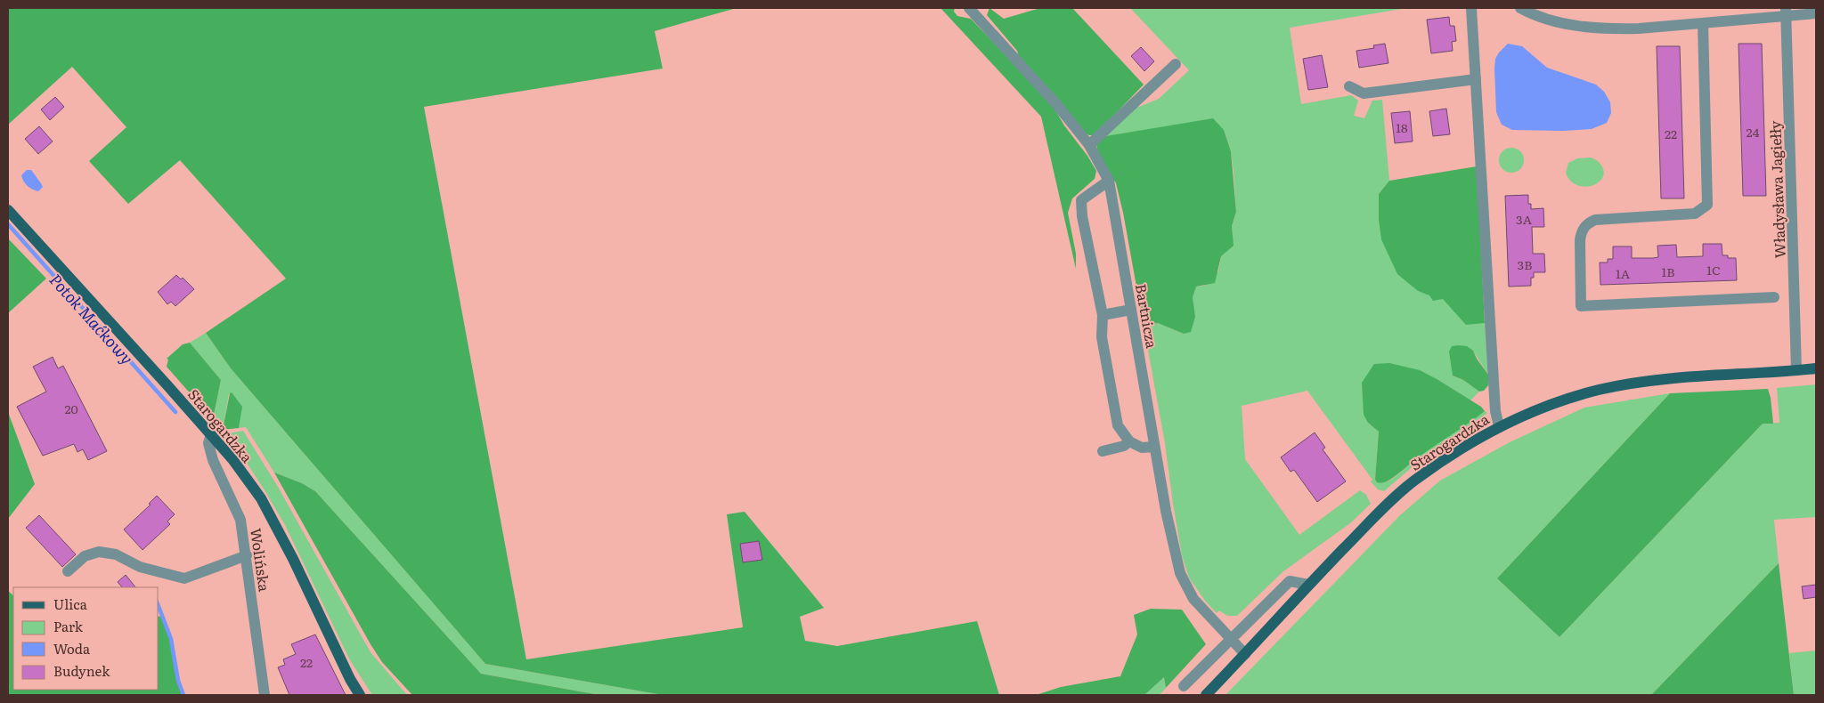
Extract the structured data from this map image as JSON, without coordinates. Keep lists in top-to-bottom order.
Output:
{
  "streets": {
    "main road": ["Starogardzka"],
    "street": ["Władysława Jagiełły", "Bartnicza", "Wolińska"]
  },
  "crossings": [
    ["Władysława Jagiełły", "Starogardzka"],
    ["Bartnicza", "Starogardzka"],
    ["Starogardzka", "Wolińska"]
  ],
  "water": ["Potok Maćkowy"],
  "house_numbers": [
    "18",
    "24",
    "22",
    "3A",
    "3B",
    "1C",
    "1B",
    "1A",
    "20",
    "22"
  ],
  "legend": [
    "Ulica",
    "Park",
    "Woda",
    "Budynek"
  ]
}
